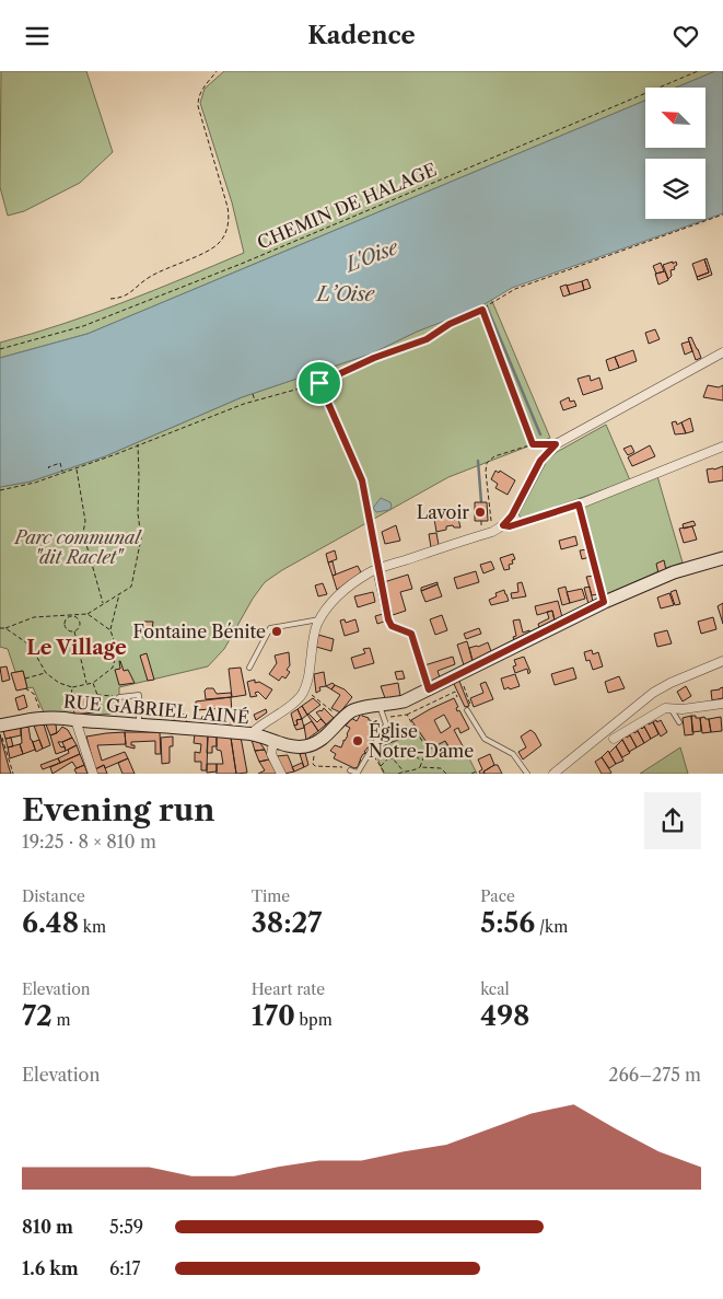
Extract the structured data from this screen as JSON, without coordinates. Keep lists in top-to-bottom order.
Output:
{
  "streets": {
    "street": ["RUE GABRIEL LAINÉ"],
    "path": ["CHEMIN DE HALAGE"]
  },
  "districts": ["Le Village"],
  "water": ["L'Oise", "L’Oise"],
  "parks": ["Parc communal \"dit Raclet\""],
  "places": ["Lavoir", "Fontaine Bénite", "Église Notre-Dame"],
  "north": "top left",
  "page": {
    "header": "Kadence",
    "heading": ["Evening run", "19:25 · 8 × 810 m"],
    "stats": [
      ["Distance", "6.48 km"],
      ["Time", "38:27"],
      ["Pace", "5:56 /km"],
      ["Elevation", "72 m"],
      ["Heart rate", "170 bpm"],
      ["kcal", "498"]
    ],
    "chart": ["Elevation", "266–275 m"],
    "list": [
      {
        "name": "810 m",
        "note": "5:59"
      },
      {
        "name": "1.6 km",
        "note": "6:17"
      }
    ]
  }
}
